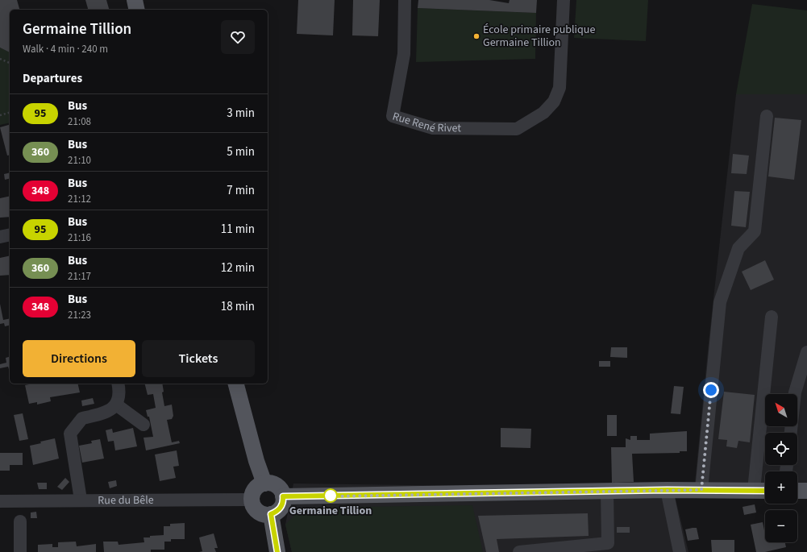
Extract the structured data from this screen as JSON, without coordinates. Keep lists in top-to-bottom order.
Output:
{
  "streets": {
    "street": ["Rue René Rivet", "Rue du Bêle"]
  },
  "places": ["École primaire publique Germaine Tillion", "Germaine Tillion"],
  "lines": ["bus line 95"],
  "north": "top left",
  "page": {
    "heading": [
      ["Germaine Tillion", "Walk · 4 min · 240 m"],
      "Departures"
    ],
    "list": [
      {
        "mark": "95",
        "name": "Bus",
        "note": "21:08",
        "value": "3 min"
      },
      {
        "mark": "360",
        "name": "Bus",
        "note": "21:10",
        "value": "5 min"
      },
      {
        "mark": "348",
        "name": "Bus",
        "note": "21:12",
        "value": "7 min"
      },
      {
        "mark": "95",
        "name": "Bus",
        "note": "21:16",
        "value": "11 min"
      },
      {
        "mark": "360",
        "name": "Bus",
        "note": "21:17",
        "value": "12 min"
      },
      {
        "mark": "348",
        "name": "Bus",
        "note": "21:23",
        "value": "18 min"
      }
    ],
    "buttons": ["Directions", "Tickets"],
    "map_buttons": ["+", "−"]
  }
}
